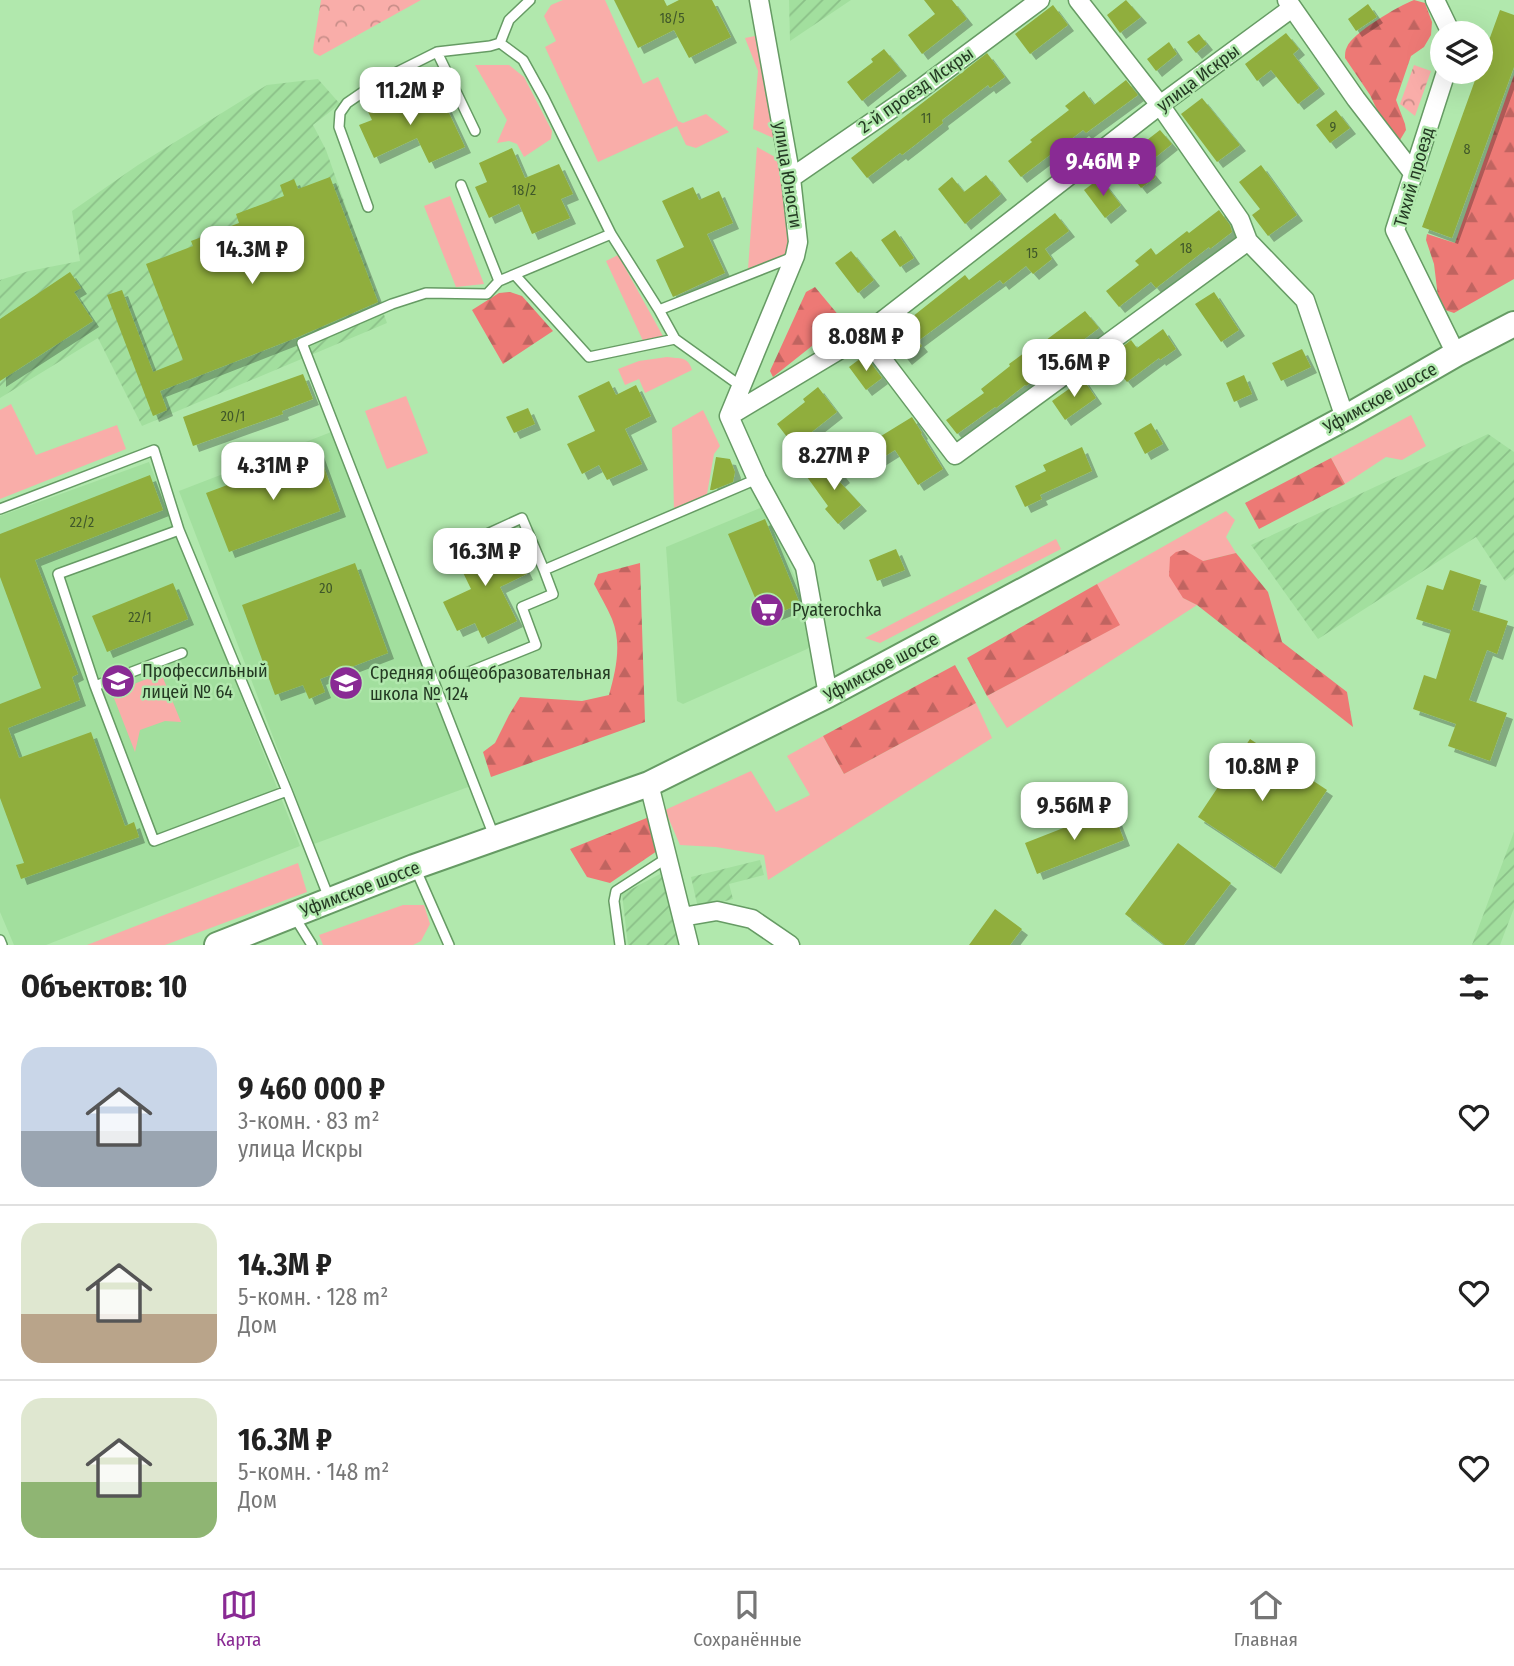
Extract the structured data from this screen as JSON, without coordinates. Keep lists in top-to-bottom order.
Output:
{
  "streets": {
    "main road": ["Уфимское шоссе"],
    "street": [
      "улица Искры",
      "2-й проезд Искры",
      "улица Юности",
      "Тихий проезд"
    ]
  },
  "crossings": [
    ["улица Искры", "улица Юности"],
    ["2-й проезд Искры", "улица Юности"],
    ["Тихий проезд", "Уфимское шоссе"]
  ],
  "places": {
    "supermarket": ["Pyaterochka"],
    "school or university": ["Профессильный лицей № 64", "Средняя общеобразовательная школа № 124"]
  },
  "house_numbers": [
    "18/5",
    "11",
    "9",
    "8",
    "18/2",
    "18",
    "15",
    "20/1",
    "22/2",
    "20",
    "22/1"
  ],
  "page": {
    "price": [
      "11.2M ₽",
      "9.46M ₽",
      "14.3M ₽",
      "8.08M ₽",
      "15.6M ₽",
      "8.27M ₽",
      "4.31M ₽",
      "16.3M ₽",
      "10.8M ₽",
      "9.56M ₽"
    ],
    "heading": "Объектов: 10",
    "list": [
      {
        "name": "9 460 000 ₽",
        "note": "3-комн. · 83 m² · улица Искры"
      },
      {
        "name": "14.3M ₽",
        "note": "5-комн. · 128 m² · Дом"
      },
      {
        "name": "16.3M ₽",
        "note": "5-комн. · 148 m² · Дом"
      }
    ],
    "tabs": ["Карта", "Сохранённые", "Главная"]
  }
}
